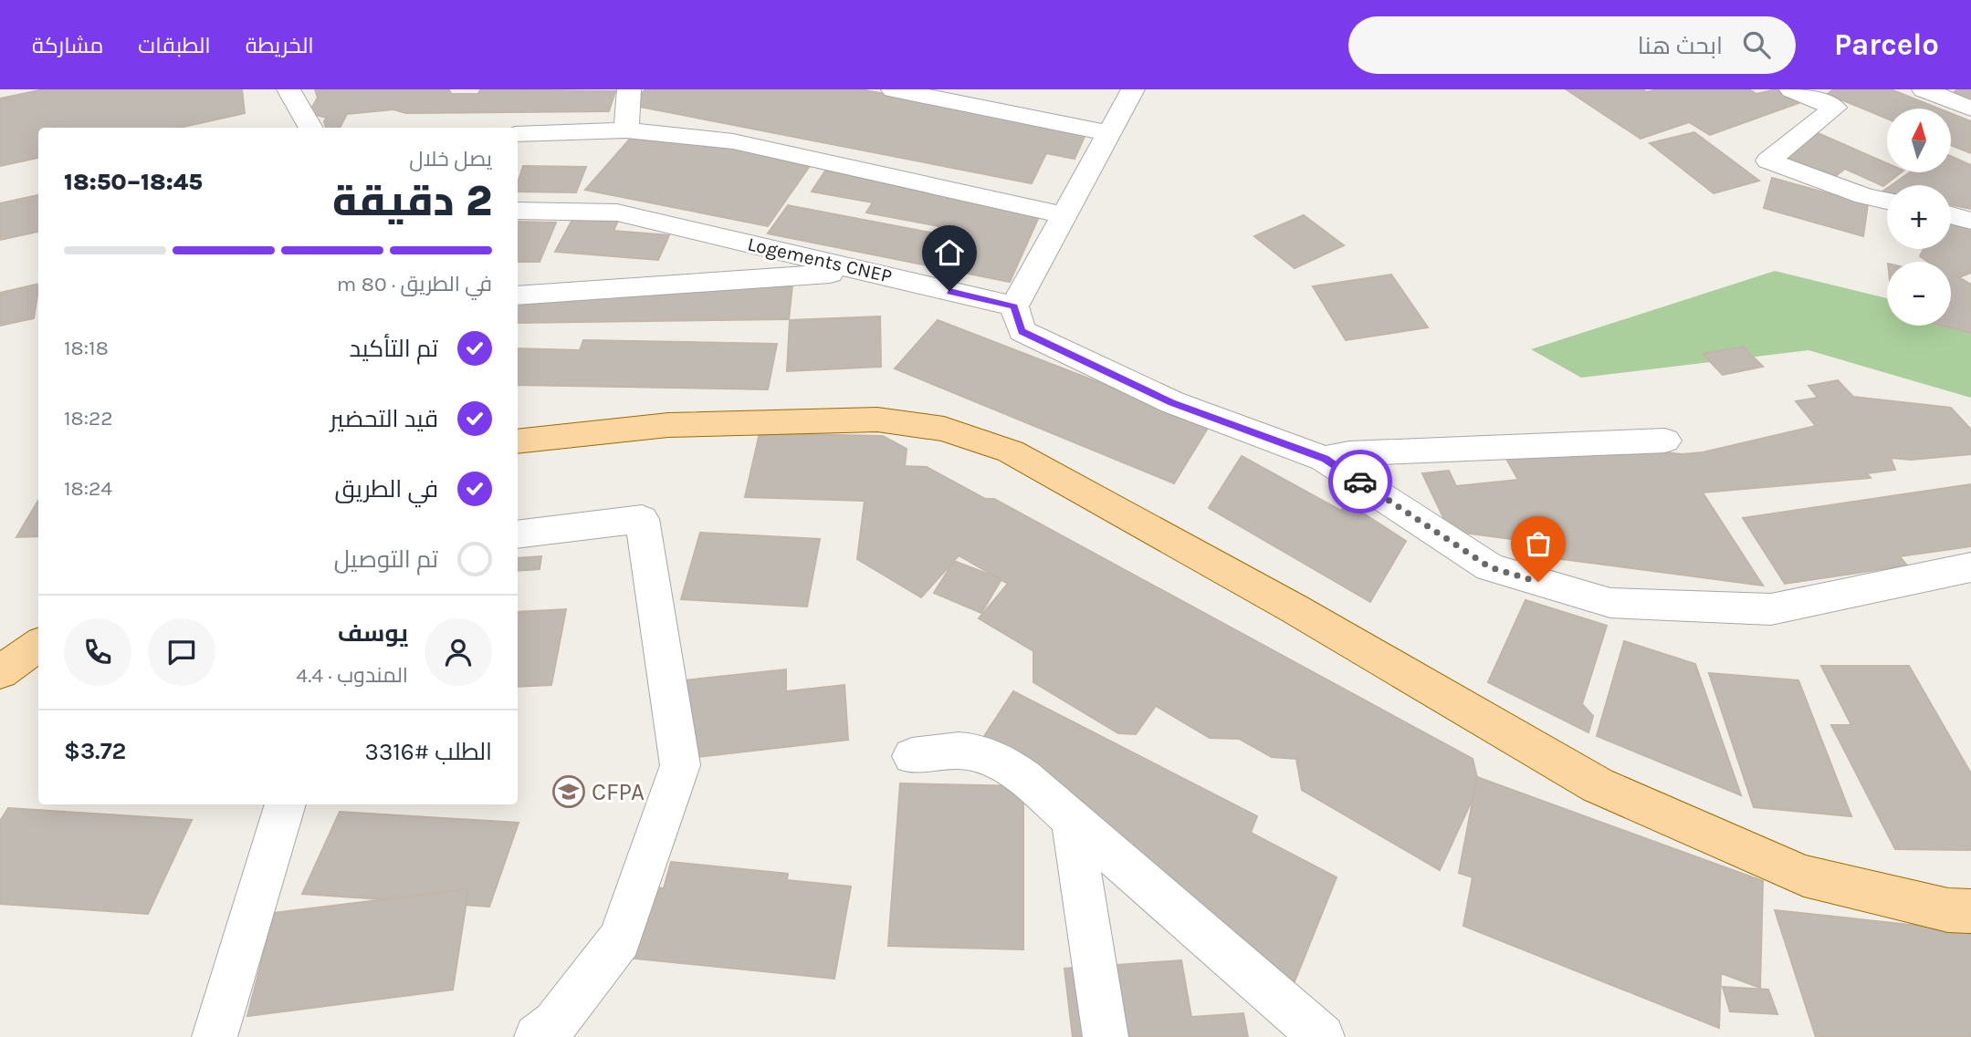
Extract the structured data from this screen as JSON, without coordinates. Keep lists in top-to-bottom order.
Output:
{
  "streets": {
    "street": ["Logements CNEP"]
  },
  "places": {
    "school or university": ["CFPA"]
  },
  "north": "top",
  "page": {
    "header": "Parcelo",
    "search": "ابحث هنا",
    "nav": ["الخريطة", "الطبقات", "مشاركة"],
    "map_buttons": ["+", "−"],
    "heading": ["2 دقيقة", "يصل خلال", "18:45–18:50"],
    "panel": [
      "يوسف",
      "المندوب · 4.4",
      "الطلب #3316",
      "$3.72"
    ],
    "bar": "في الطريق · 80 m",
    "list": [
      ["تم التأكيد", "18:18"],
      ["قيد التحضير", "18:22"],
      ["في الطريق", "18:24"],
      "تم التوصيل"
    ]
  }
}
